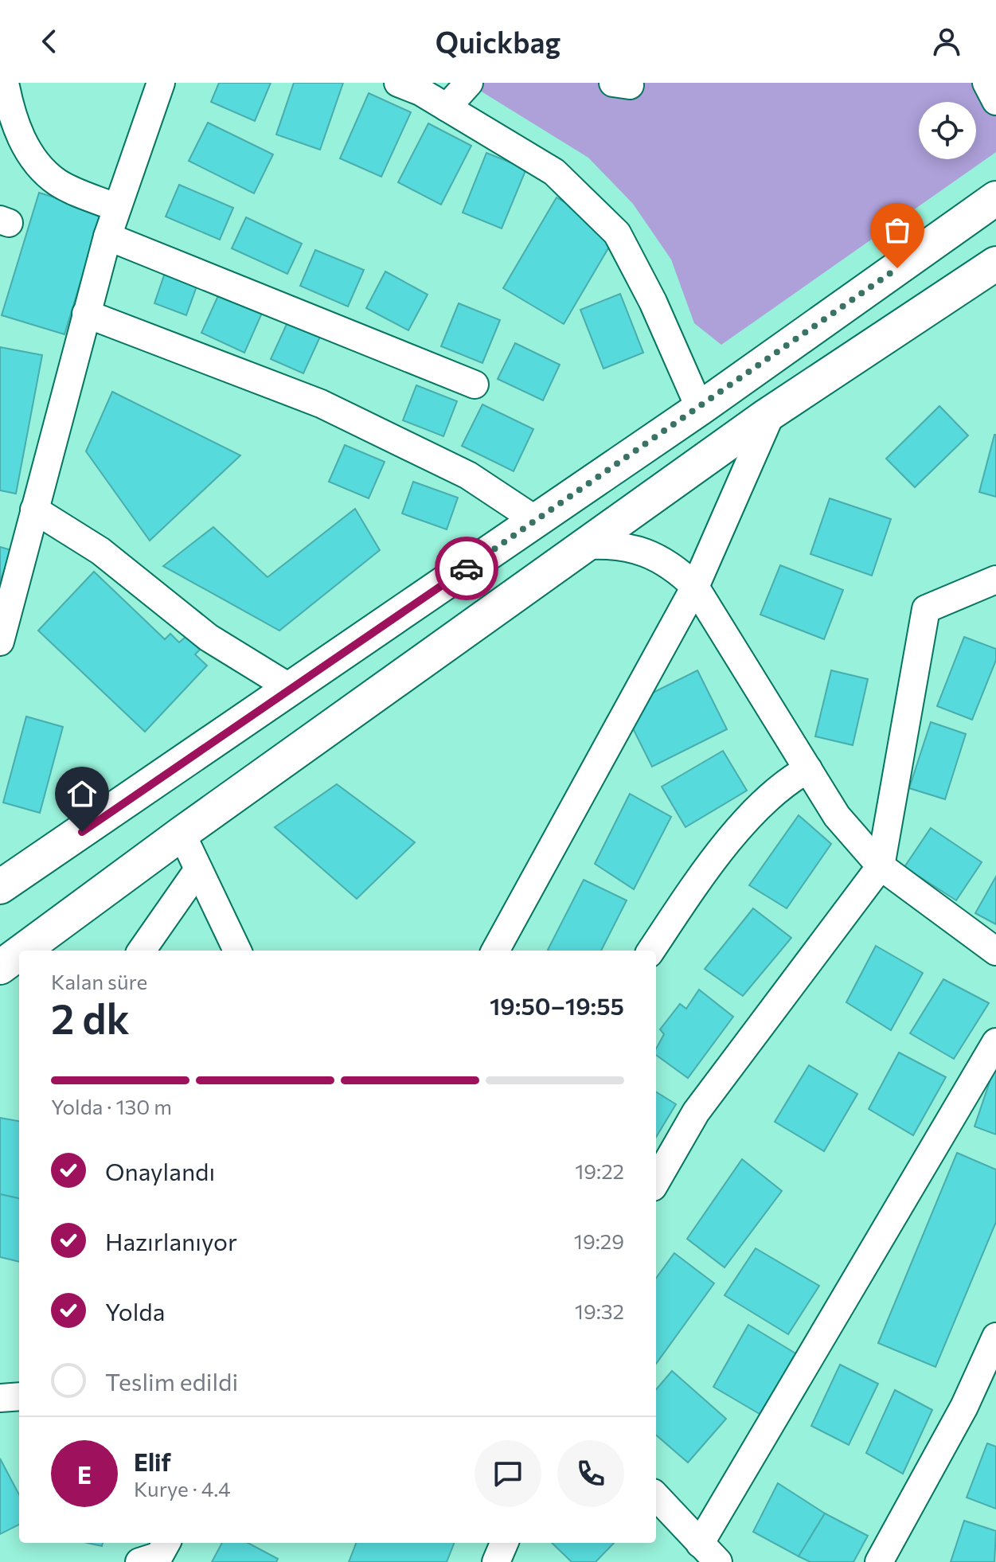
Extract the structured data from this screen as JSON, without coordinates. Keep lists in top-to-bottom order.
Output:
{
  "page": {
    "header": "Quickbag",
    "heading": ["2 dk", "Kalan süre", "19:50–19:55"],
    "panel": ["Elif", "Kurye · 4.4"],
    "bar": "Yolda · 130 m",
    "list": [
      ["Onaylandı", "19:22"],
      ["Hazırlanıyor", "19:29"],
      ["Yolda", "19:32"],
      "Teslim edildi"
    ],
    "round": "E"
  }
}
